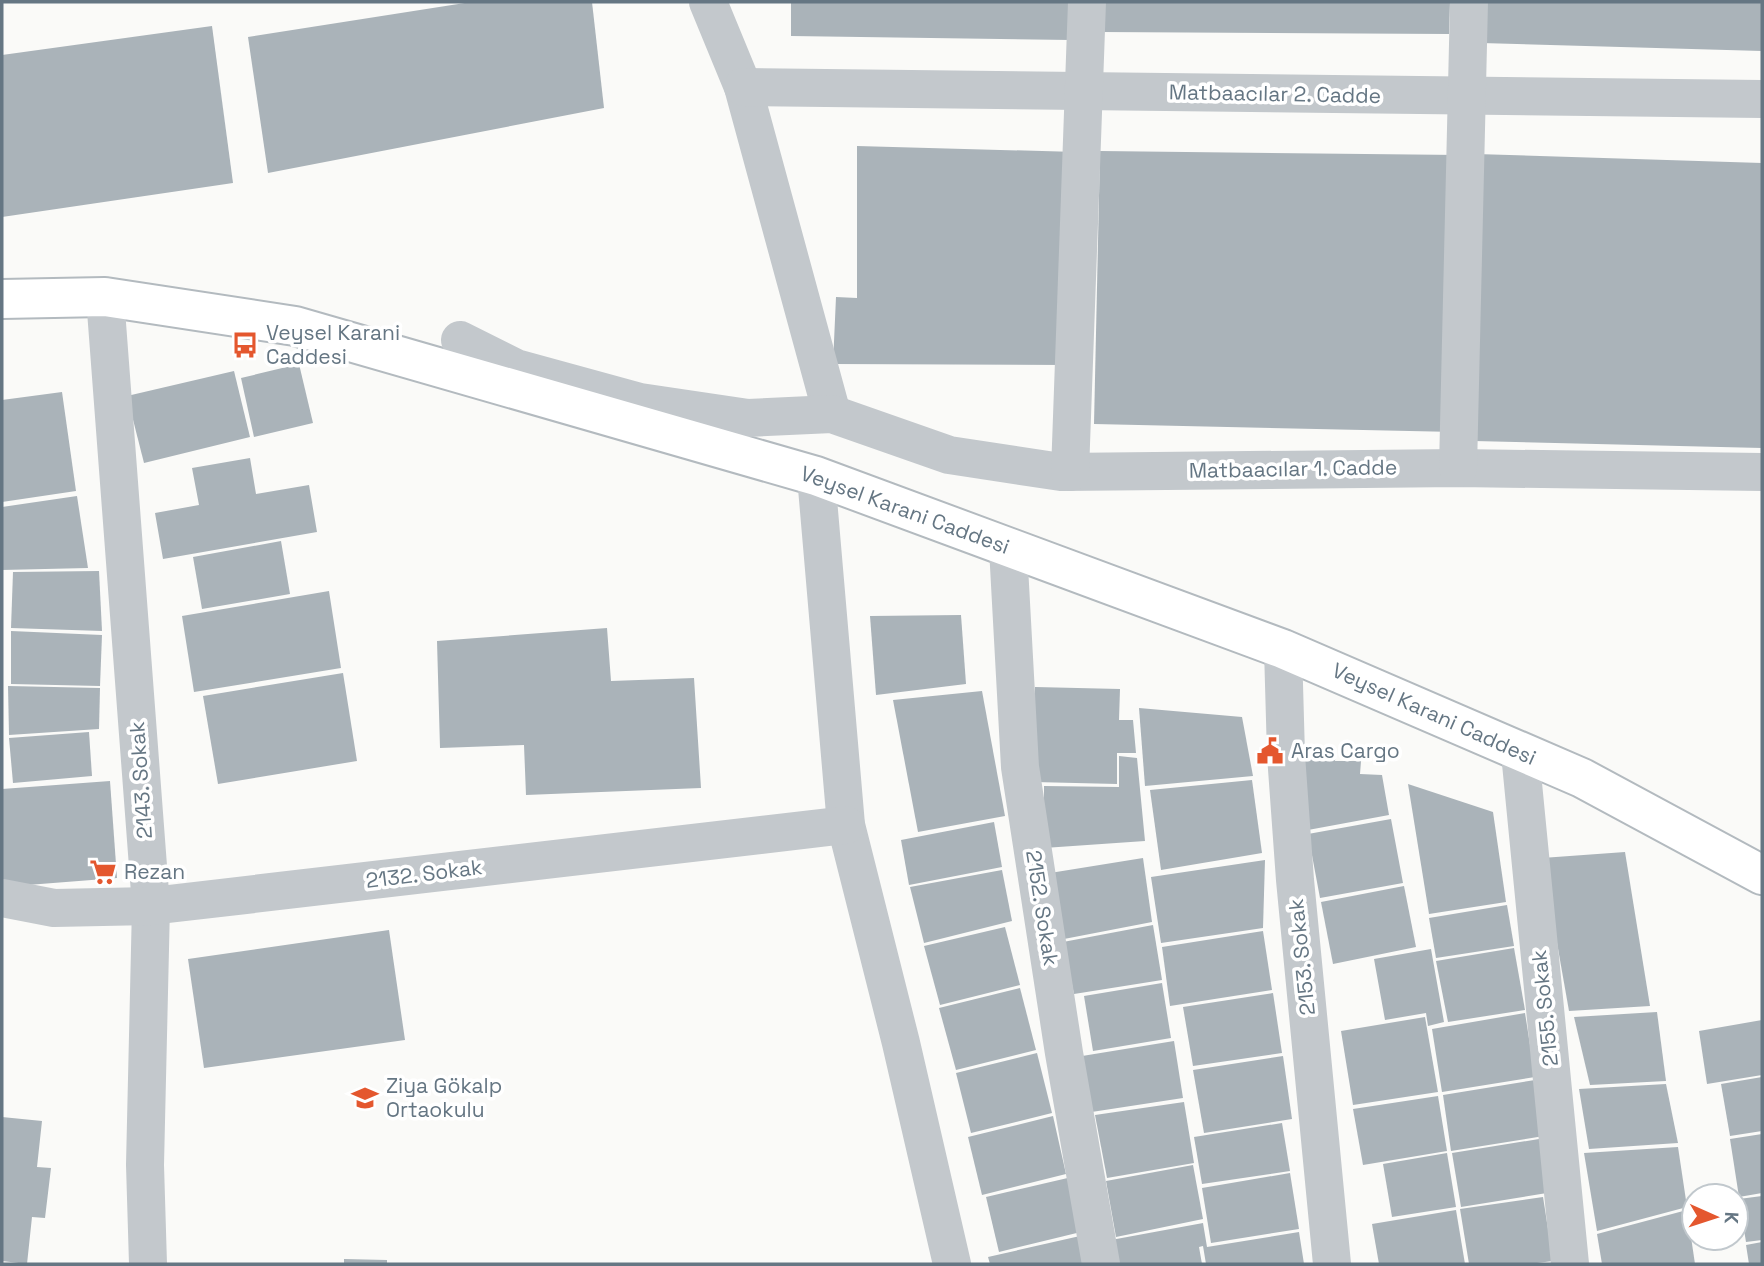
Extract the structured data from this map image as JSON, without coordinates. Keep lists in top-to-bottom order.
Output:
{
  "streets": {
    "main road": ["Veysel Karani Caddesi"],
    "street": [
      "Matbaacılar 2. Cadde",
      "Matbaacılar 1. Cadde",
      "2143. Sokak",
      "2132. Sokak",
      "2152. Sokak",
      "2153. Sokak",
      "2155. Sokak"
    ]
  },
  "crossings": [
    ["Veysel Karani Caddesi", "2143. Sokak"],
    ["Veysel Karani Caddesi", "2152. Sokak"],
    ["Veysel Karani Caddesi", "2153. Sokak"],
    ["Veysel Karani Caddesi", "2155. Sokak"],
    ["2143. Sokak", "2132. Sokak"]
  ],
  "places": {
    "bus stop": ["Veysel Karani Caddesi"],
    "public building": ["Aras Cargo"],
    "supermarket": ["Rezan"],
    "school or university": ["Ziya Gökalp Ortaokulu"]
  },
  "north": "right"
}
